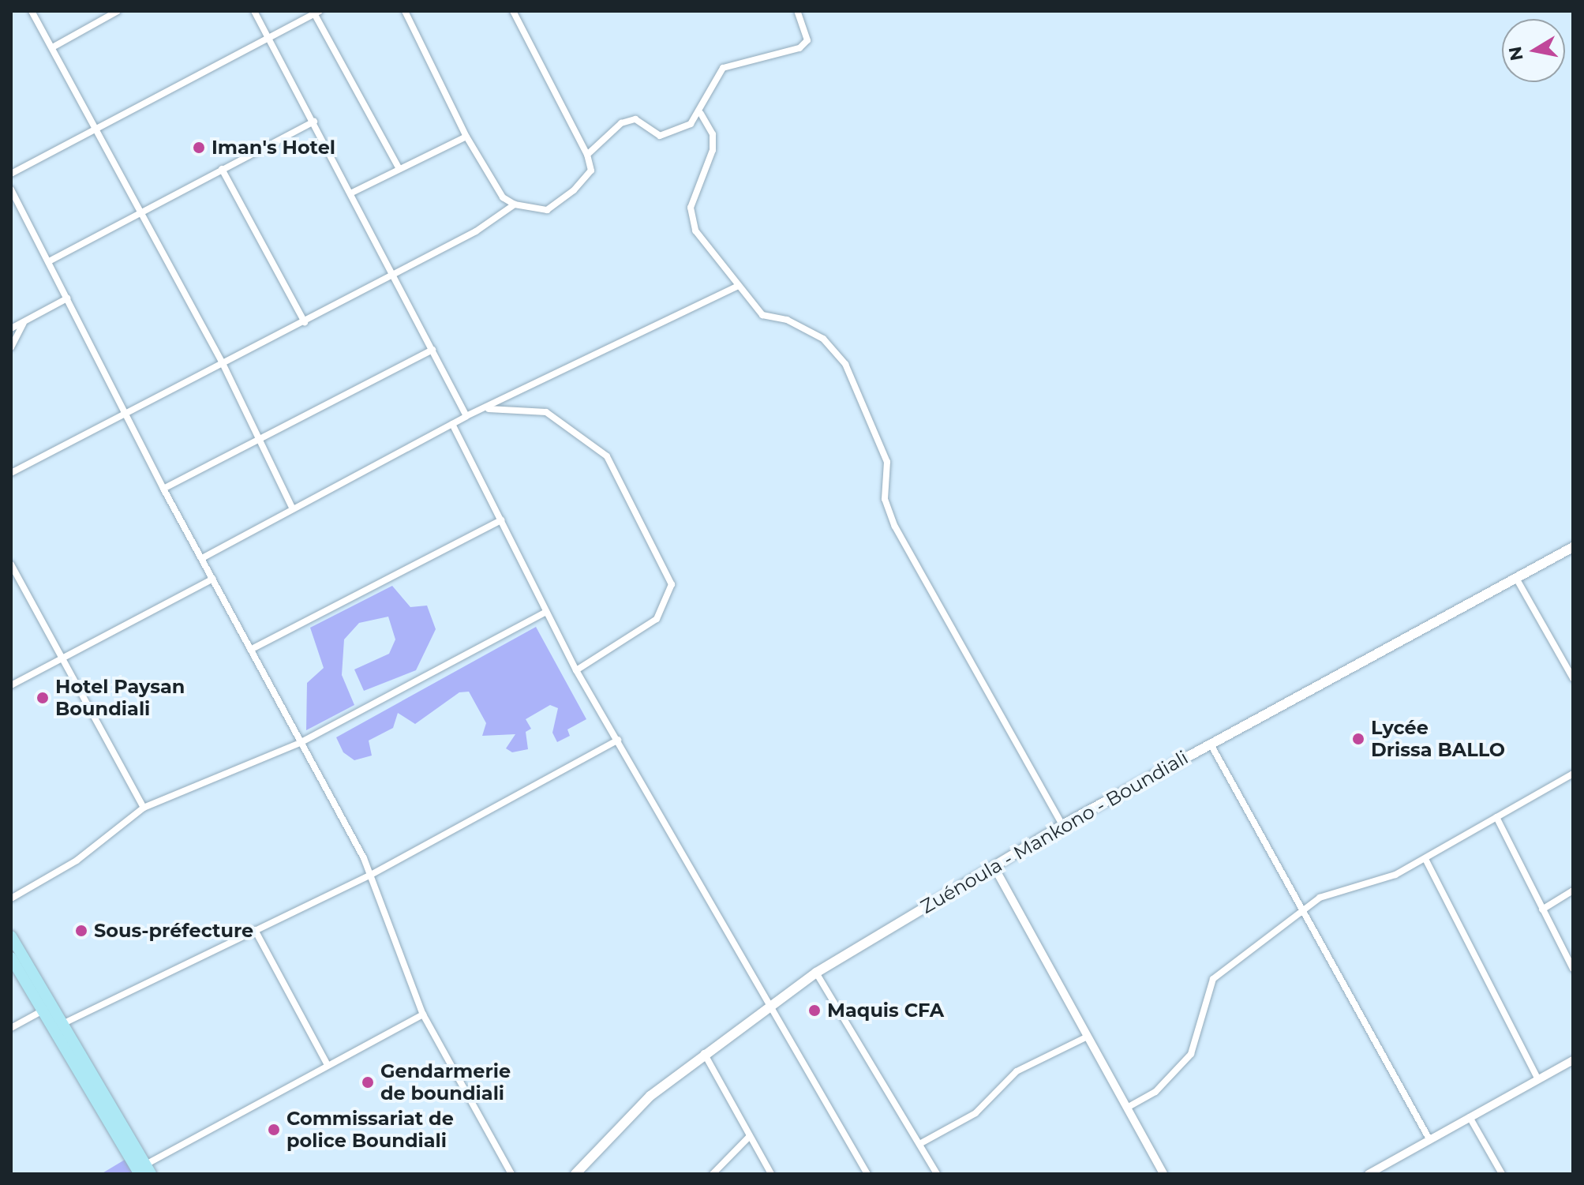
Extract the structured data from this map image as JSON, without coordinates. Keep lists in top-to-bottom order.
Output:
{
  "streets": {
    "main road": ["Zuénoula - Mankono - Boundiali"]
  },
  "places": [
    "Iman's Hotel",
    "Hotel Paysan Boundiali",
    "Lycée Drissa BALLO",
    "Sous-préfecture",
    "Maquis CFA",
    "Gendarmerie de boundiali",
    "Commissariat de police Boundiali"
  ],
  "north": "left"
}
